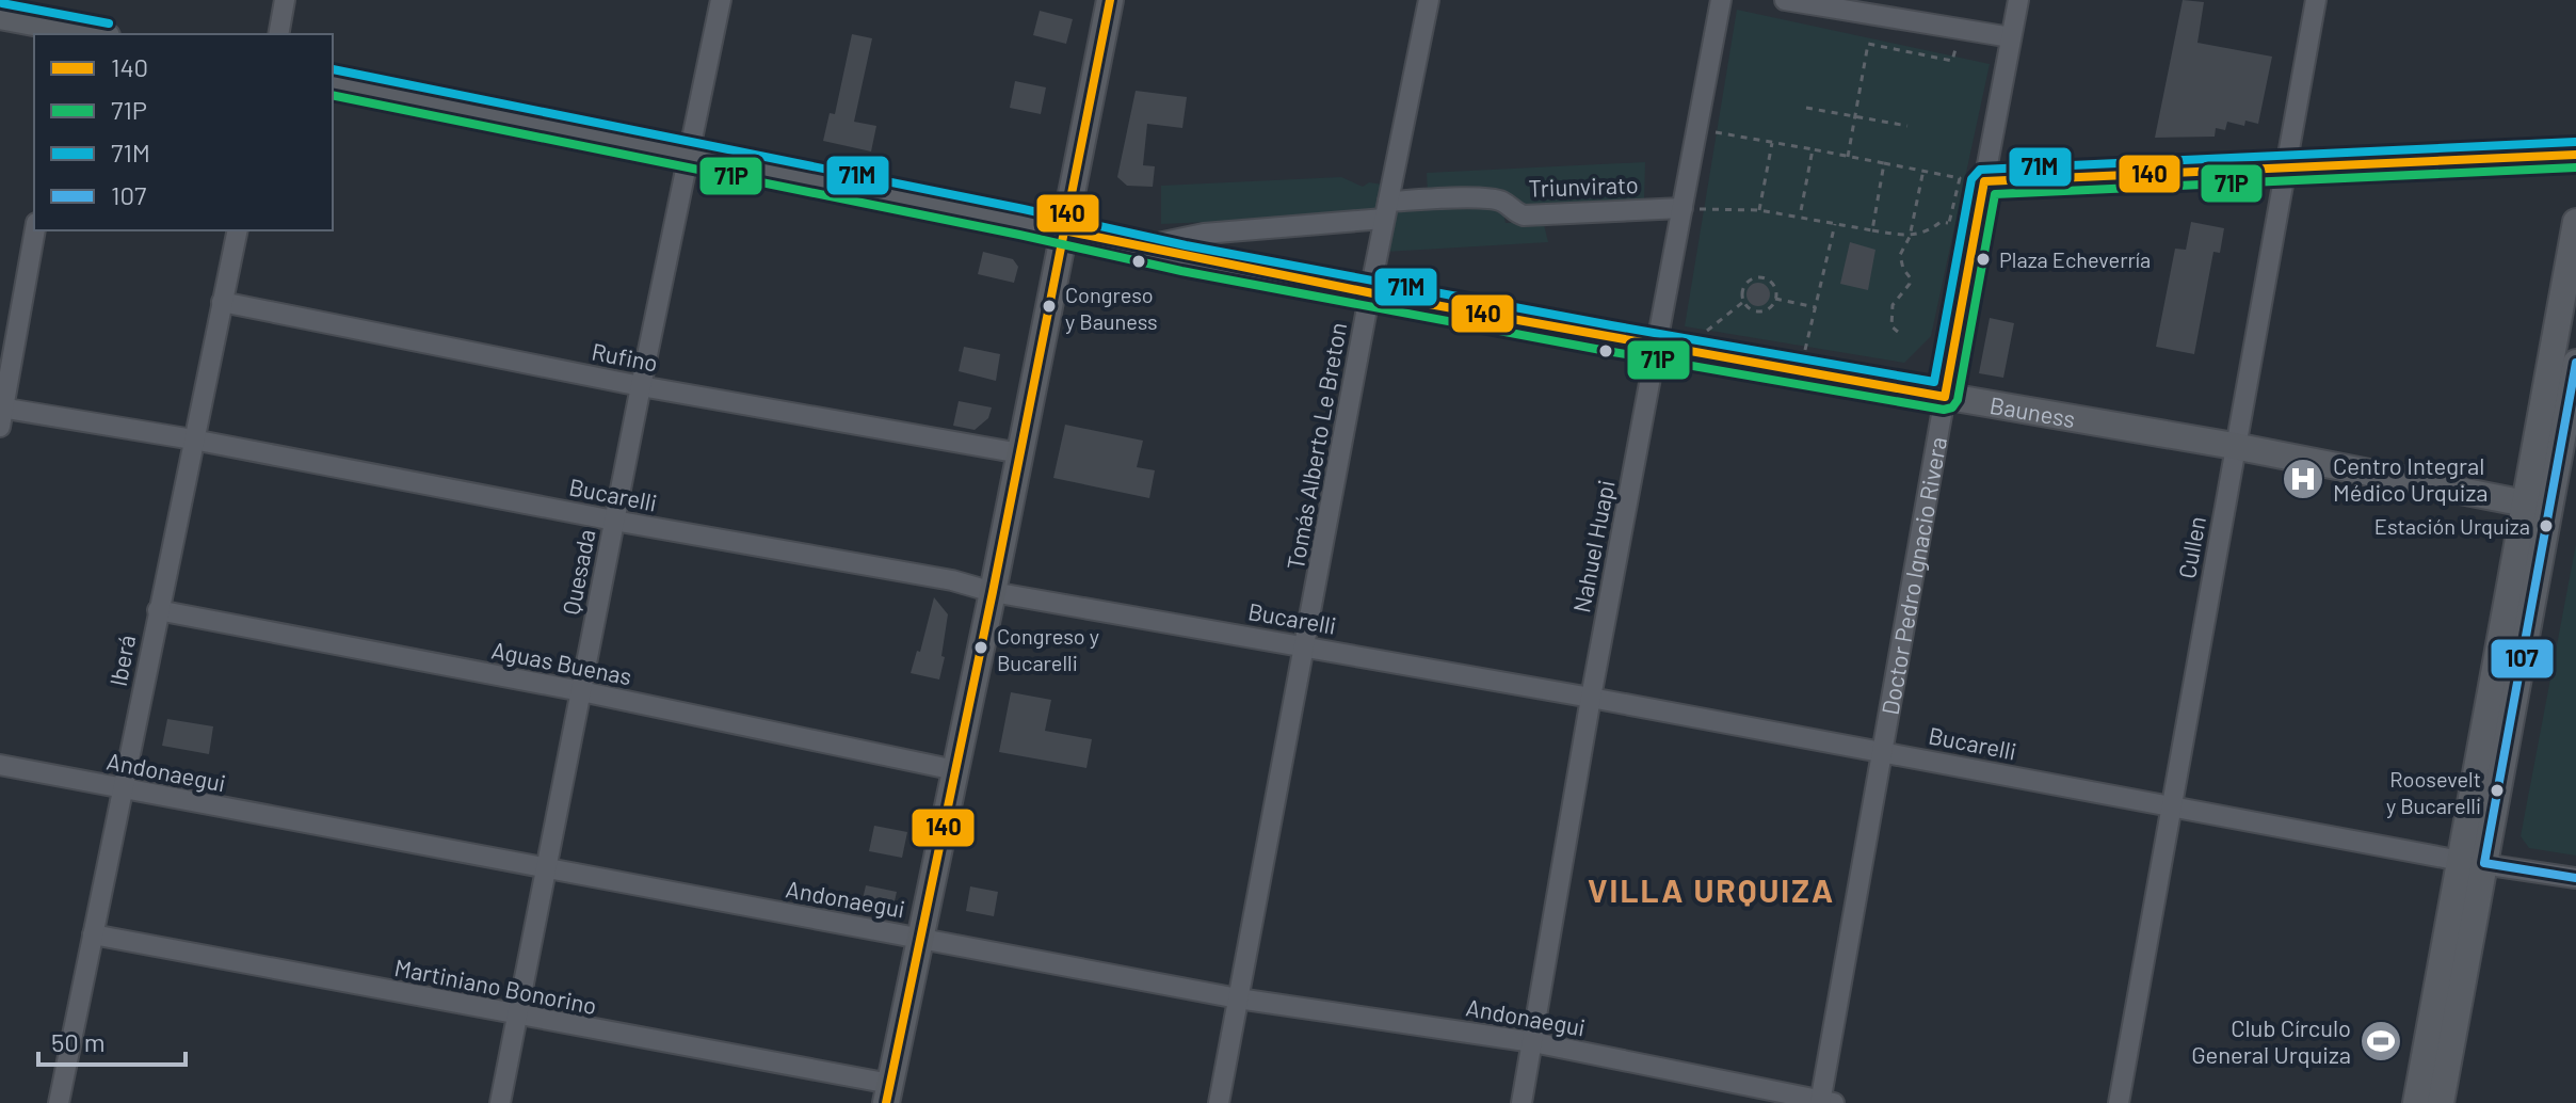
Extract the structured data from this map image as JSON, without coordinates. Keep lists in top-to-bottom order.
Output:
{
  "streets": {
    "main road": ["Bauness", "Doctor Pedro Ignacio Rivera"],
    "street": [
      "Triunvirato",
      "Rufino",
      "Tomás Alberto Le Breton",
      "Bucarelli",
      "Nahuel Huapi",
      "Cullen",
      "Quesada",
      "Iberá",
      "Aguas Buenas",
      "Andonaegui",
      "Martiniano Bonorino"
    ]
  },
  "crossings": [
    ["Triunvirato", "Bauness"],
    ["Triunvirato", "Tomás Alberto Le Breton"],
    ["Triunvirato", "Nahuel Huapi"],
    ["Rufino", "Quesada"],
    ["Rufino", "Iberá"],
    ["Bauness", "Tomás Alberto Le Breton"],
    ["Bauness", "Nahuel Huapi"],
    ["Bauness", "Cullen"],
    ["Bauness", "Quesada"],
    ["Bauness", "Doctor Pedro Ignacio Rivera"],
    ["Tomás Alberto Le Breton", "Bucarelli"],
    ["Tomás Alberto Le Breton", "Andonaegui"],
    ["Bucarelli", "Nahuel Huapi"],
    ["Bucarelli", "Cullen"],
    ["Bucarelli", "Quesada"],
    ["Bucarelli", "Doctor Pedro Ignacio Rivera"],
    ["Bucarelli", "Iberá"],
    ["Nahuel Huapi", "Andonaegui"],
    ["Quesada", "Aguas Buenas"],
    ["Quesada", "Andonaegui"],
    ["Quesada", "Martiniano Bonorino"],
    ["Doctor Pedro Ignacio Rivera", "Andonaegui"],
    ["Iberá", "Aguas Buenas"],
    ["Iberá", "Andonaegui"],
    ["Iberá", "Martiniano Bonorino"]
  ],
  "districts": ["VILLA URQUIZA"],
  "places": {
    "other": [
      "Plaza Echeverría",
      "Congreso y Bauness",
      "Estación Urquiza",
      "Congreso y Bucarelli",
      "Roosevelt y Bucarelli"
    ],
    "hospital": ["Centro Integral Médico Urquiza"],
    "sports": ["Club Círculo General Urquiza"]
  },
  "lines": [
    "transit line 140",
    "transit line 71M",
    "transit line 71P",
    "transit line 107"
  ],
  "legend": [
    "140",
    "71P",
    "71M",
    "107"
  ],
  "scale_bar": "50 m"
}
